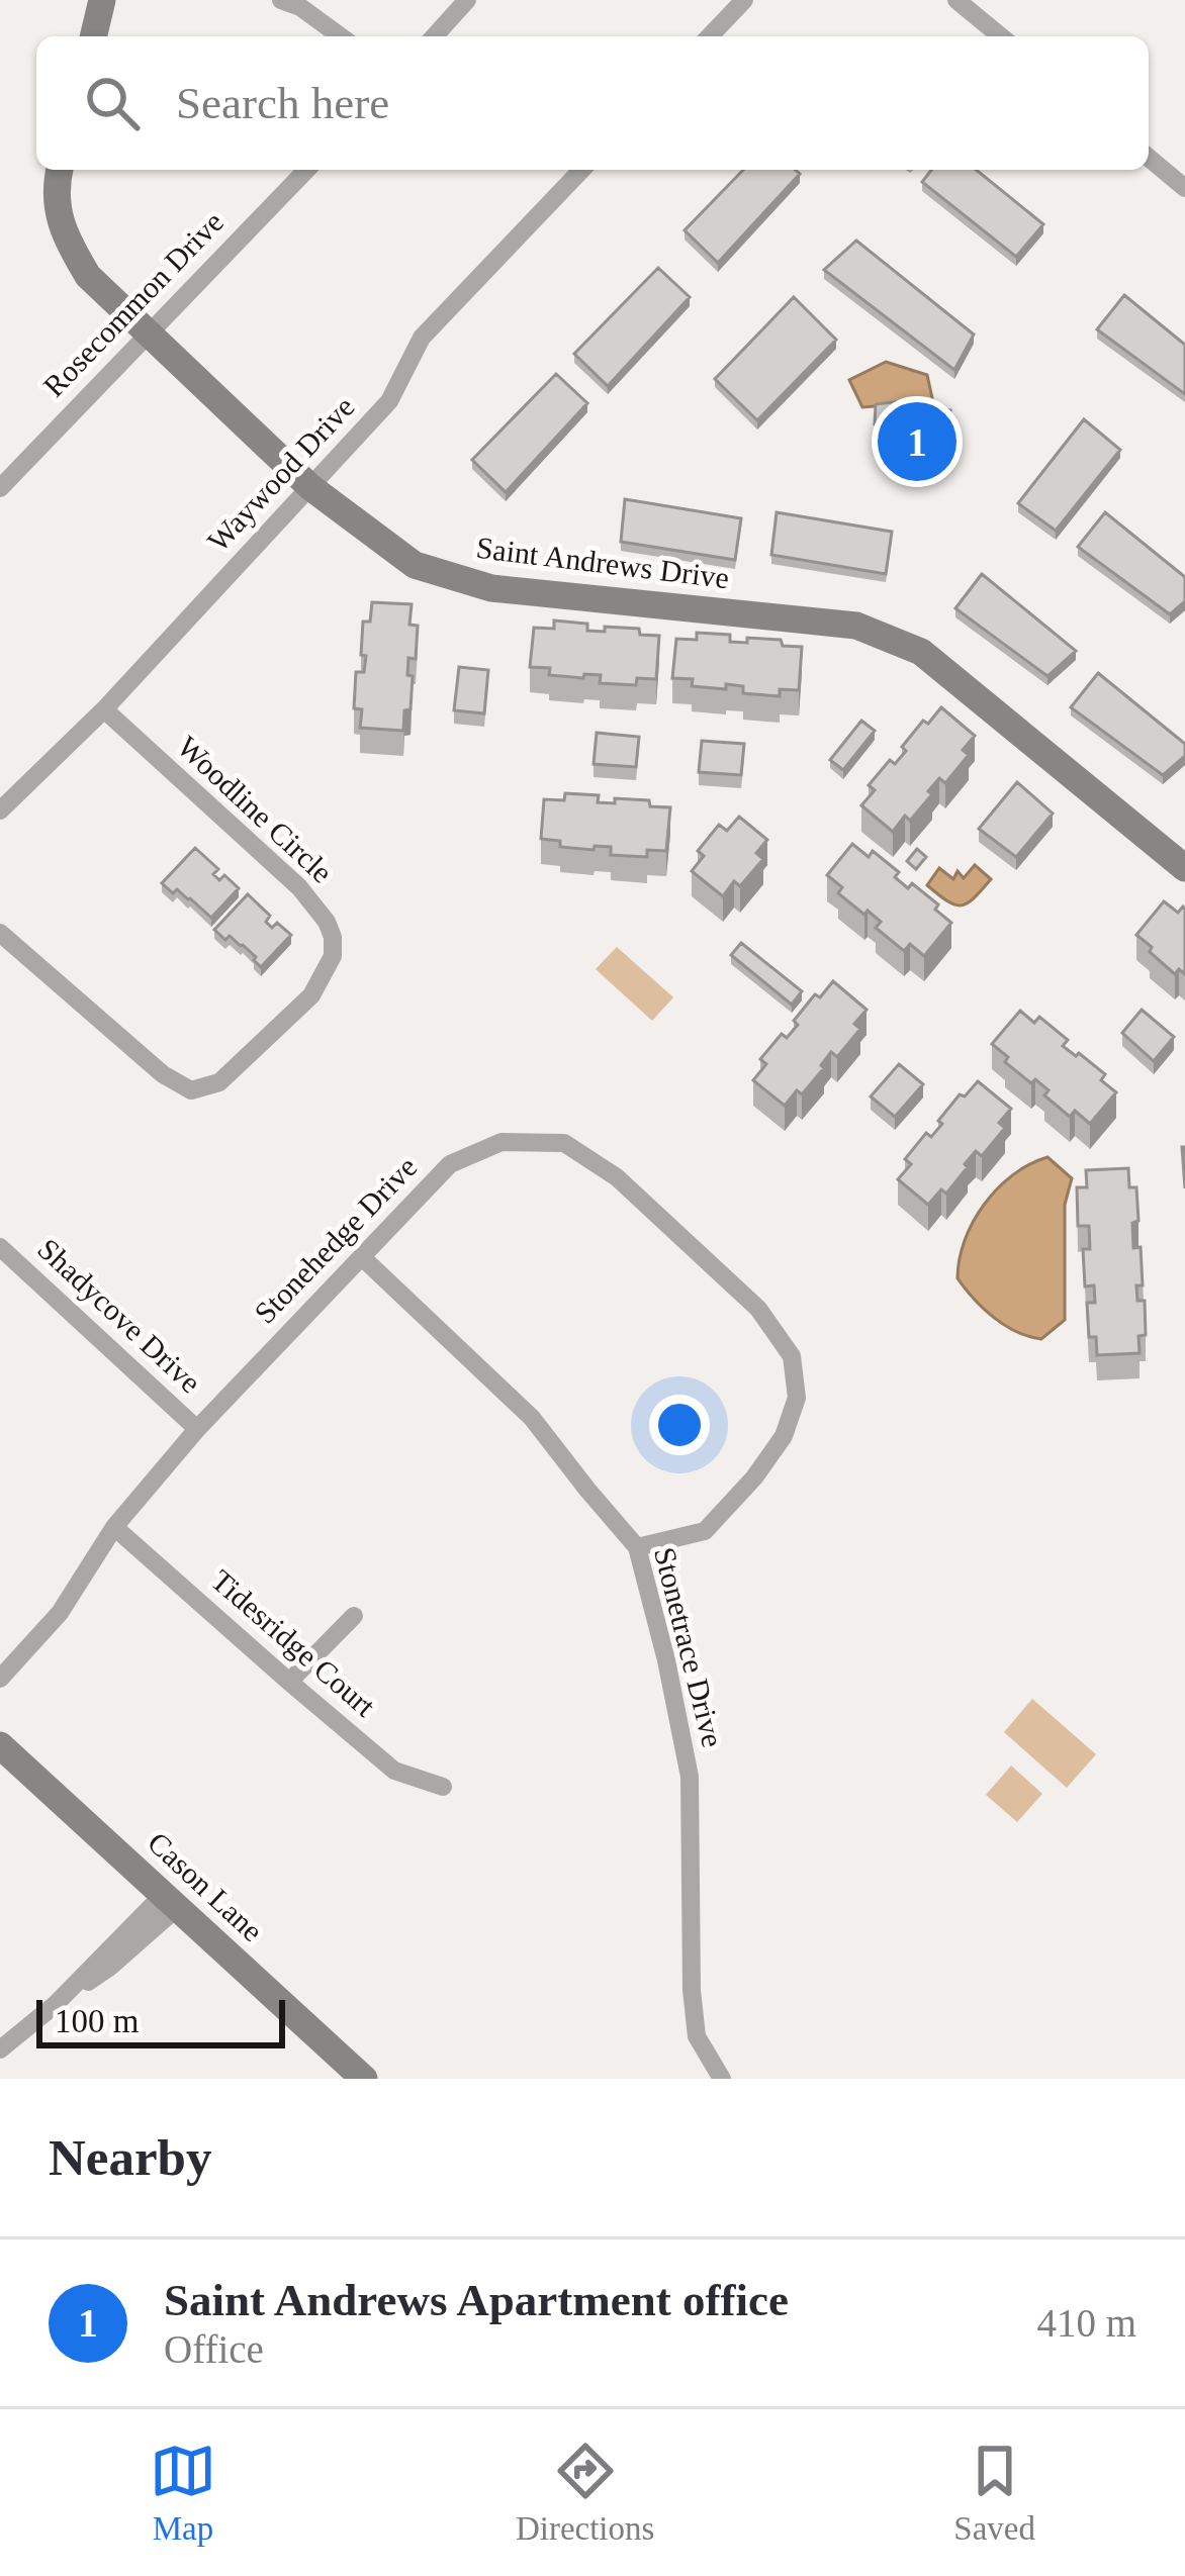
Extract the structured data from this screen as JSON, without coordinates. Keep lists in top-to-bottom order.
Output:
{
  "streets": {
    "street": [
      "Rosecommon Drive",
      "Waywood Drive",
      "Saint Andrews Drive",
      "Woodline Circle",
      "Stonehedge Drive",
      "Shadycove Drive",
      "Tidesridge Court",
      "Stonetrace Drive",
      "Cason Lane"
    ]
  },
  "crossings": [
    ["Rosecommon Drive", "Saint Andrews Drive"],
    ["Waywood Drive", "Saint Andrews Drive"],
    ["Waywood Drive", "Woodline Circle"],
    ["Stonehedge Drive", "Shadycove Drive"],
    ["Stonehedge Drive", "Tidesridge Court"],
    ["Stonehedge Drive", "Stonetrace Drive"]
  ],
  "scale_bar": "100 m",
  "page": {
    "search": "Search here",
    "pins": "1",
    "scale": "100 m",
    "heading": "Nearby",
    "list": [
      {
        "mark": "1",
        "name": "Saint Andrews Apartment office",
        "note": "Office",
        "value": "410 m"
      }
    ],
    "nav": ["Map", "Directions", "Saved"]
  }
}
